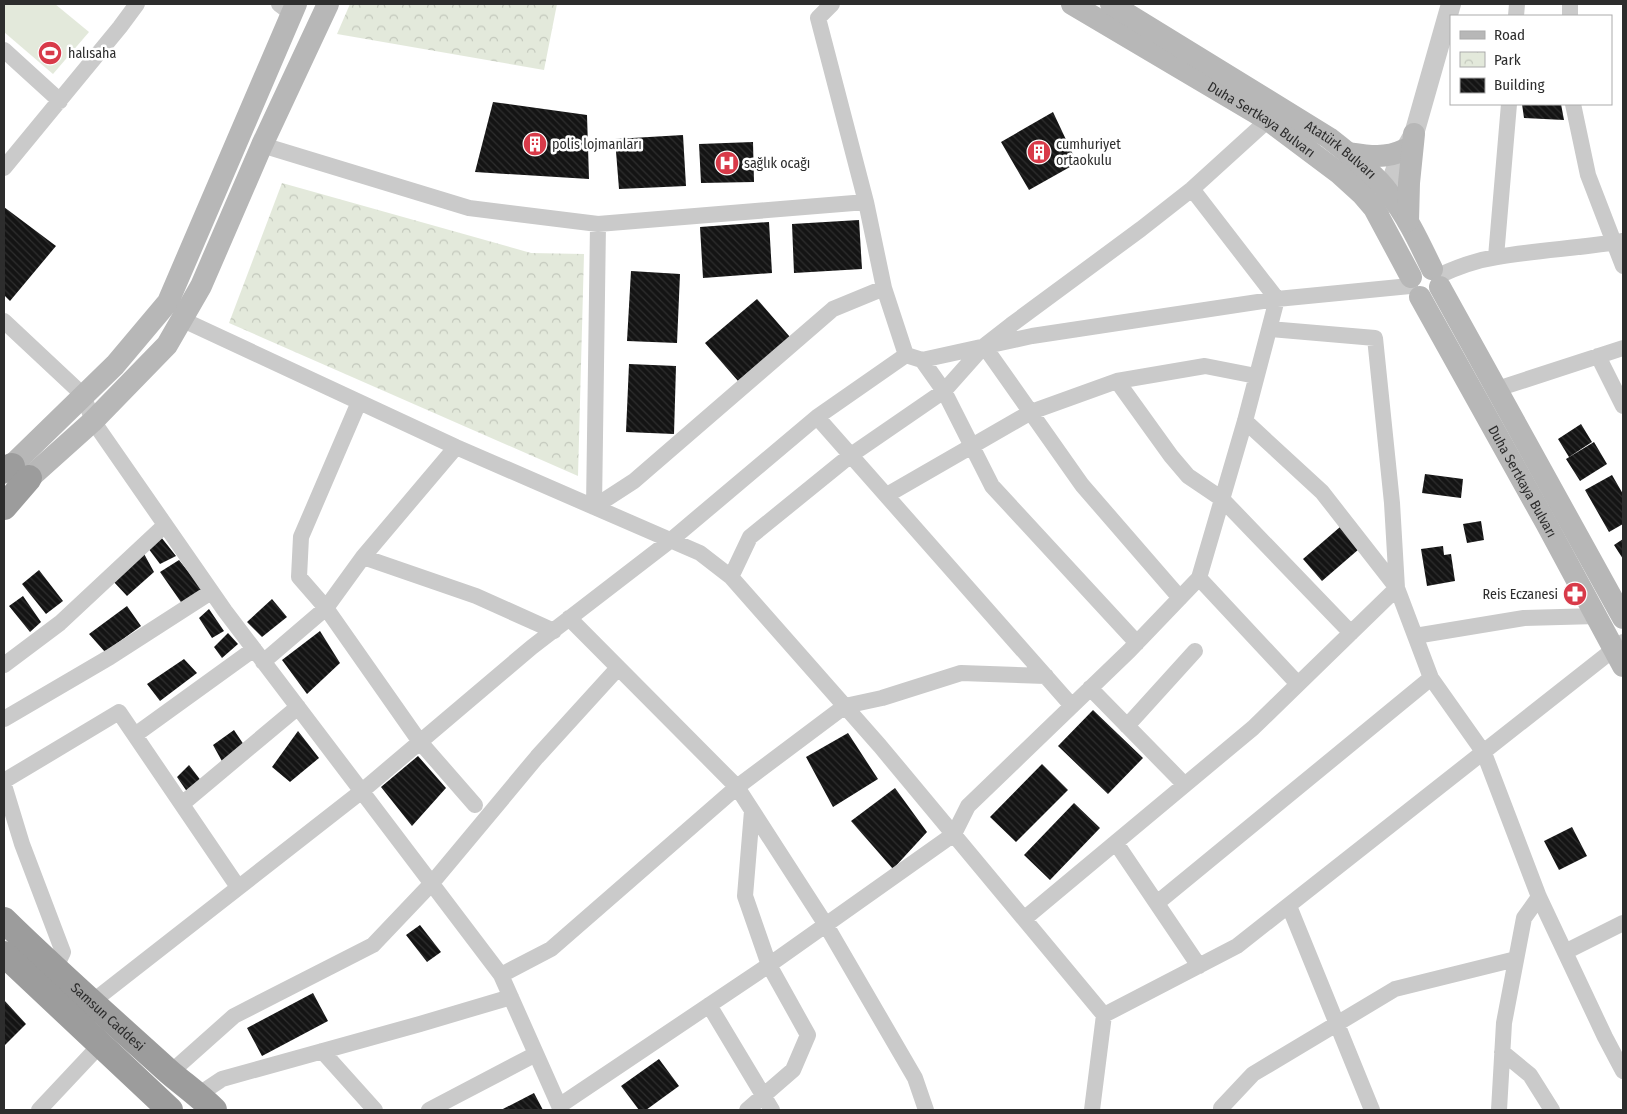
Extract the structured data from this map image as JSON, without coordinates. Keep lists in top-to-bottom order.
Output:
{
  "streets": {
    "highway": ["Samsun Caddesi"],
    "main road": ["Duha Sertkaya Bulvarı", "Atatürk Bulvarı"]
  },
  "crossings": [
    ["Duha Sertkaya Bulvarı", "Atatürk Bulvarı"]
  ],
  "places": {
    "sports": ["halısaha"],
    "building": ["polis lojmanları", "cumhuriyet ortaokulu"],
    "hospital": ["sağlık ocağı"],
    "pharmacy": ["Reis Eczanesi"]
  },
  "legend": ["Road", "Park", "Building"]
}
